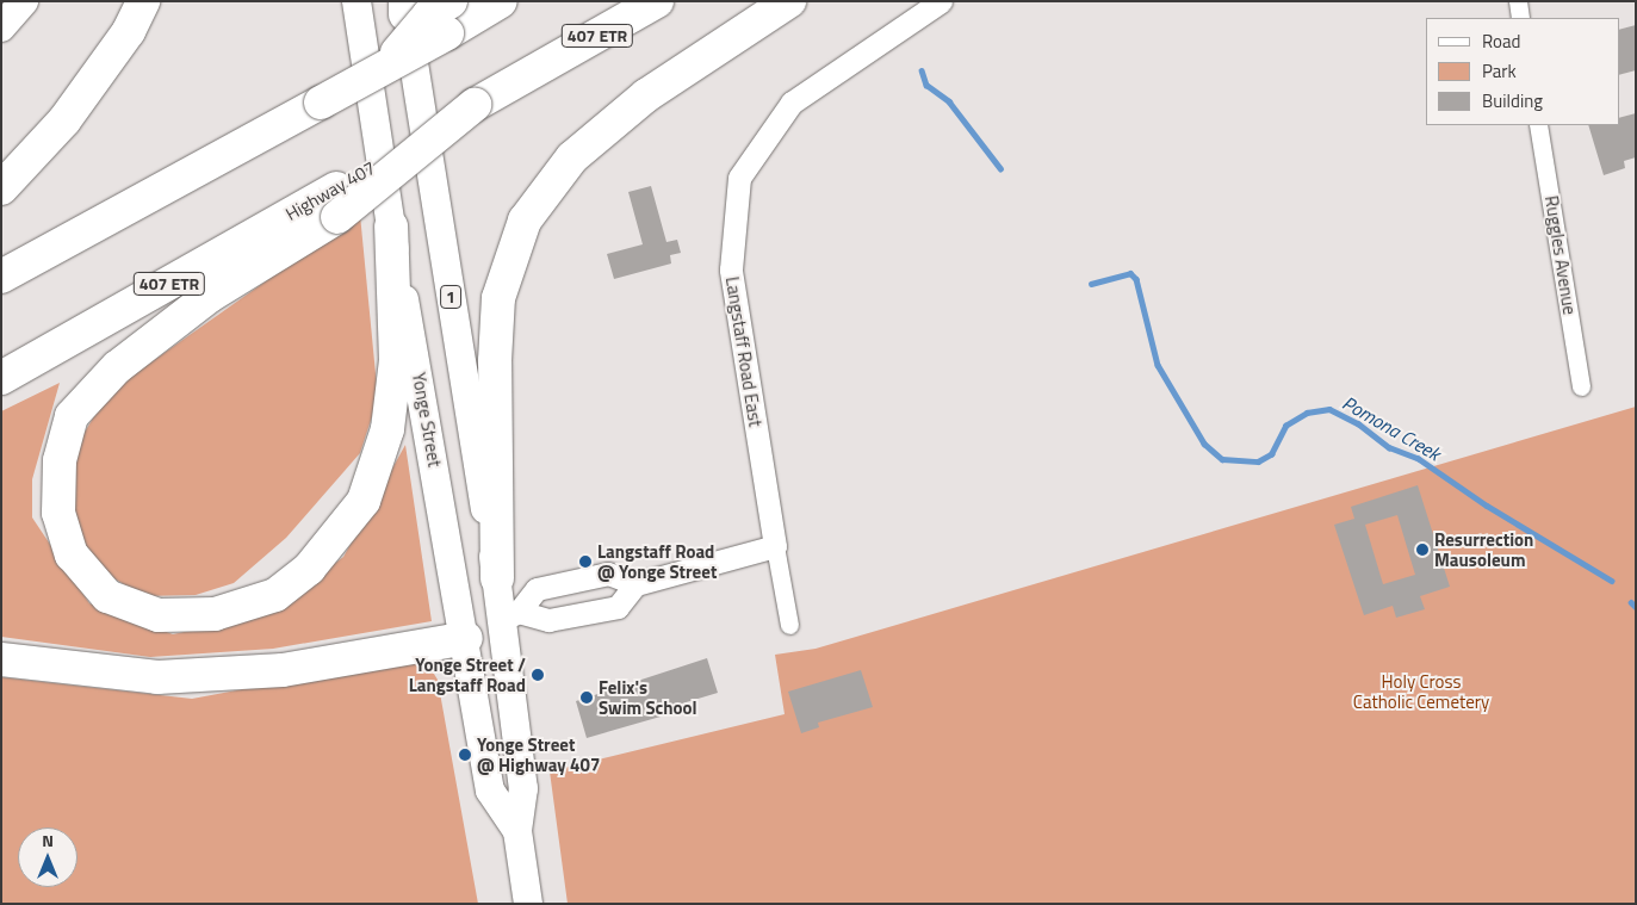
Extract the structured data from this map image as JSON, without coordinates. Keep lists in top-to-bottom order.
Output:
{
  "streets": {
    "highway": ["407 ETR", "Highway 407"],
    "main road": ["1", "Yonge Street"],
    "street": ["Ruggles Avenue", "Langstaff Road East"]
  },
  "water": ["Pomona Creek"],
  "parks": ["Holy Cross Catholic Cemetery"],
  "places": [
    "Resurrection Mausoleum",
    "Langstaff Road @ Yonge Street",
    "Yonge Street / Langstaff Road",
    "Felix's Swim School",
    "Yonge Street @ Highway 407"
  ],
  "legend": ["Road", "Park", "Building"],
  "north": "top"
}
